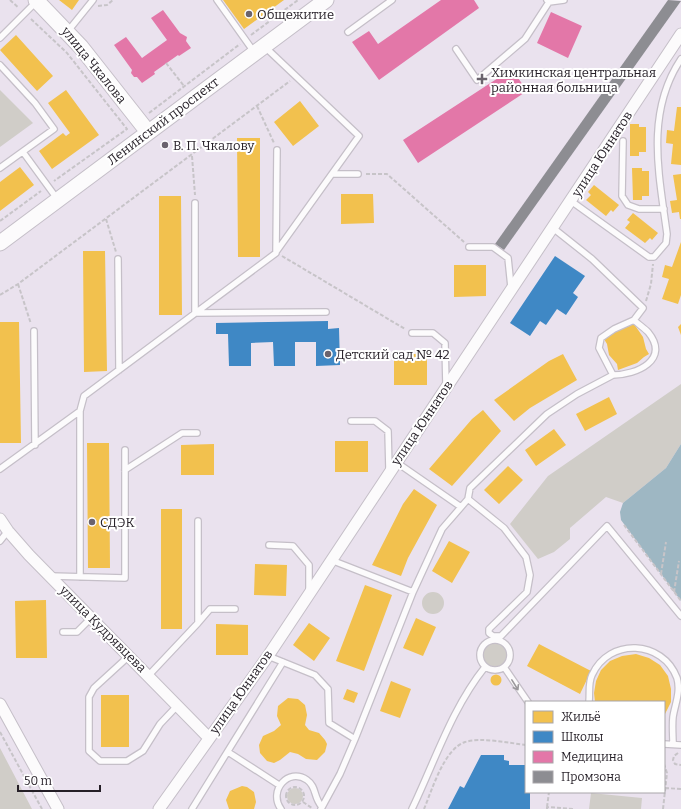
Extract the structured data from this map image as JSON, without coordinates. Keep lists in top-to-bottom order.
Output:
{
  "streets": {
    "main road": ["улица Чкалова", "Ленинский проспект"],
    "street": ["улица Юннатов", "улица Кудрявцева"]
  },
  "crossings": [
    ["улица Чкалова", "Ленинский проспект"],
    ["улица Юннатов", "улица Кудрявцева"]
  ],
  "places": {
    "other": [
      "Общежитие",
      "В. П. Чкалову",
      "Детский сад № 42",
      "СДЭК"
    ],
    "health": ["Химкинская центральная районная больница"]
  },
  "legend": [
    "Жильё",
    "Школы",
    "Медицина",
    "Промзона"
  ],
  "scale_bar": "50 m"
}
